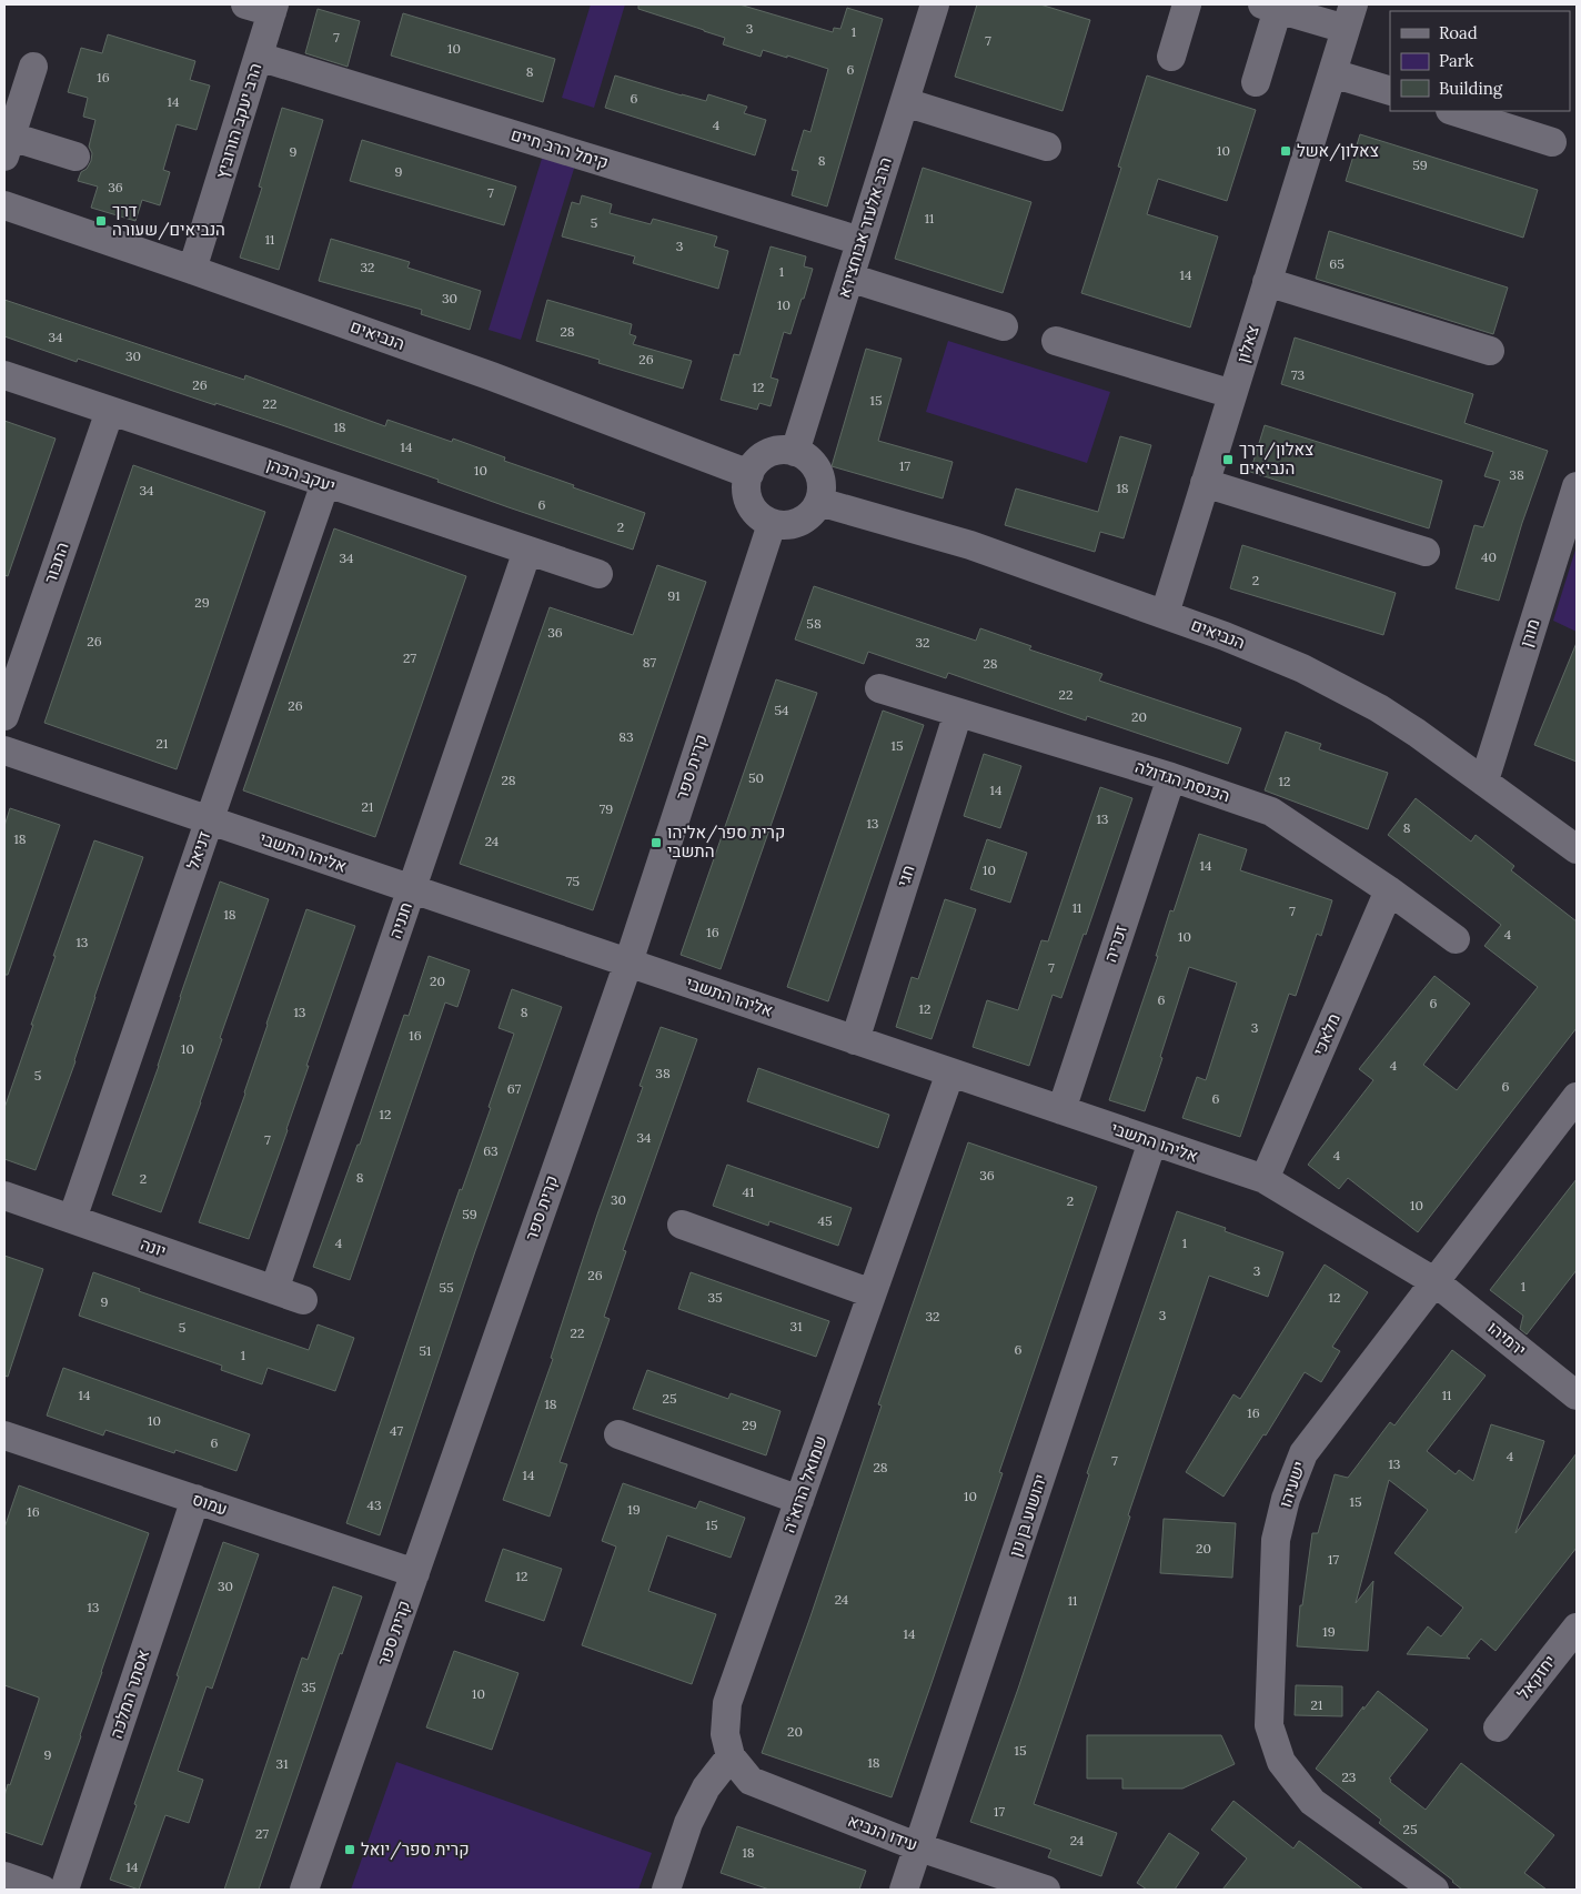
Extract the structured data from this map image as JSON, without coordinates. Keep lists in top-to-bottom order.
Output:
{
  "streets": {
    "street": [
      "הרב יעקב הורוביץ",
      "קימל הרב חיים",
      "הרב אלעזר אבוחצירא",
      "הנביאים",
      "צאלון",
      "יעקב הכהן",
      "התבור",
      "מורן",
      "קרית ספר",
      "הכנסת הגדולה",
      "דניאל",
      "אליהו התשבי",
      "חגי",
      "חנניה",
      "זכריה",
      "מלאכי",
      "יונה",
      "ירמיהו",
      "שמואל הרוא\"ה",
      "ישעיהו",
      "עמוס",
      "יהושוע בן נון",
      "יחזקאל",
      "אסתר המלכה",
      "עידו הנביא"
    ]
  },
  "crossings": [
    ["הרב יעקב הורוביץ", "קימל הרב חיים"],
    ["הרב יעקב הורוביץ", "הנביאים"],
    ["קימל הרב חיים", "הרב אלעזר אבוחצירא"],
    ["הרב אלעזר אבוחצירא", "הנביאים"],
    ["הרב אלעזר אבוחצירא", "קרית ספר"],
    ["הנביאים", "צאלון"],
    ["הנביאים", "מורן"],
    ["הנביאים", "קרית ספר"],
    ["יעקב הכהן", "התבור"],
    ["יעקב הכהן", "דניאל"],
    ["יעקב הכהן", "חנניה"],
    ["קרית ספר", "אליהו התשבי"],
    ["קרית ספר", "עמוס"],
    ["הכנסת הגדולה", "חגי"],
    ["הכנסת הגדולה", "זכריה"],
    ["הכנסת הגדולה", "מלאכי"],
    ["דניאל", "אליהו התשבי"],
    ["דניאל", "יונה"],
    ["אליהו התשבי", "חגי"],
    ["אליהו התשבי", "חנניה"],
    ["אליהו התשבי", "זכריה"],
    ["אליהו התשבי", "מלאכי"],
    ["אליהו התשבי", "ירמיהו"],
    ["אליהו התשבי", "שמואל הרוא\"ה"],
    ["אליהו התשבי", "ישעיהו"],
    ["אליהו התשבי", "יהושוע בן נון"],
    ["חנניה", "יונה"],
    ["ירמיהו", "ישעיהו"],
    ["שמואל הרוא\"ה", "עידו הנביא"],
    ["עמוס", "אסתר המלכה"],
    ["יהושוע בן נון", "עידו הנביא"]
  ],
  "places": {
    "transit": [
      "צאלון/אשל",
      "דרך הנביאים/שעורה",
      "צאלון/דרך הנביאים",
      "קרית ספר/אליהו התשבי",
      "קרית ספר/יואל"
    ]
  },
  "house_numbers": [
    "3",
    "1",
    "7",
    "7",
    "10",
    "6",
    "8",
    "16",
    "6",
    "14",
    "4",
    "10",
    "9",
    "8",
    "59",
    "9",
    "36",
    "7",
    "11",
    "5",
    "11",
    "3",
    "65",
    "32",
    "1",
    "14",
    "30",
    "10",
    "28",
    "34",
    "30",
    "26",
    "73",
    "26",
    "12",
    "15",
    "22",
    "18",
    "14",
    "17",
    "10",
    "38",
    "18",
    "34",
    "6",
    "2",
    "40",
    "34",
    "2",
    "91",
    "29",
    "58",
    "36",
    "26",
    "32",
    "27",
    "87",
    "28",
    "22",
    "26",
    "54",
    "20",
    "83",
    "21",
    "15",
    "50",
    "28",
    "12",
    "14",
    "21",
    "79",
    "13",
    "13",
    "8",
    "18",
    "24",
    "14",
    "10",
    "75",
    "11",
    "7",
    "18",
    "16",
    "4",
    "10",
    "13",
    "7",
    "20",
    "6",
    "6",
    "12",
    "13",
    "8",
    "3",
    "16",
    "10",
    "4",
    "38",
    "5",
    "6",
    "67",
    "6",
    "12",
    "34",
    "7",
    "63",
    "4",
    "36",
    "8",
    "2",
    "41",
    "30",
    "2",
    "10",
    "59",
    "45",
    "4",
    "1",
    "3",
    "26",
    "1",
    "55",
    "35",
    "12",
    "9",
    "3",
    "32",
    "31",
    "5",
    "22",
    "6",
    "51",
    "1",
    "14",
    "11",
    "25",
    "18",
    "16",
    "10",
    "29",
    "47",
    "6",
    "4",
    "7",
    "13",
    "28",
    "14",
    "10",
    "15",
    "43",
    "19",
    "16",
    "15",
    "20",
    "17",
    "12",
    "30",
    "24",
    "11",
    "13",
    "19",
    "14",
    "35",
    "10",
    "21",
    "20",
    "15",
    "9",
    "18",
    "31",
    "23",
    "17",
    "25",
    "27",
    "24",
    "18",
    "14"
  ],
  "legend": ["Road", "Park", "Building"]
}
